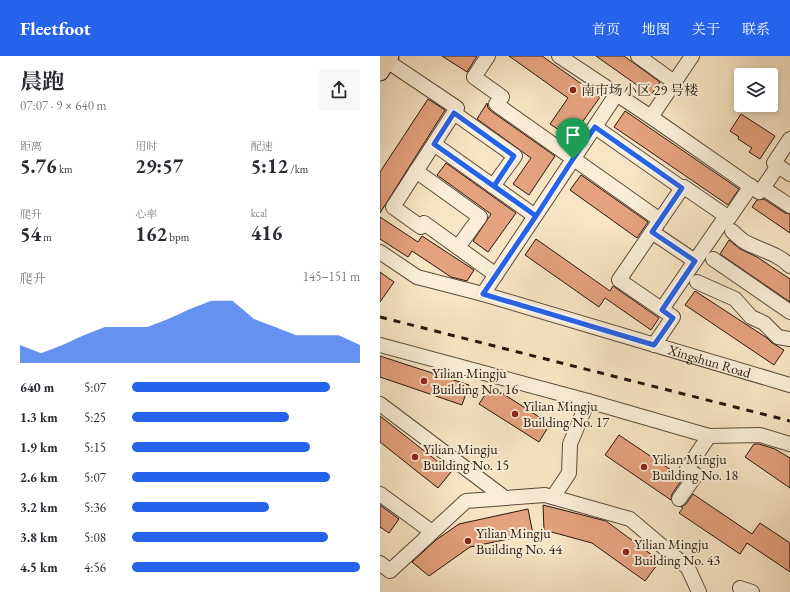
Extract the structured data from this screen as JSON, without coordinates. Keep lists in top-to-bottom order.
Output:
{
  "streets": {
    "street": ["Xingshun Road"]
  },
  "places": [
    "南市场小区 29 号楼",
    "Yilian Mingju Building No. 16",
    "Yilian Mingju Building No. 17",
    "Yilian Mingju Building No. 15",
    "Yilian Mingju Building No. 18",
    "Yilian Mingju Building No. 44",
    "Yilian Mingju Building No. 43"
  ],
  "page": {
    "header": "Fleetfoot",
    "nav": [
      "首页",
      "地图",
      "关于",
      "联系"
    ],
    "heading": ["晨跑", "07:07 · 9 × 640 m"],
    "stats": [
      ["距离", "5.76 km"],
      ["用时", "29:57"],
      ["配速", "5:12 /km"],
      ["爬升", "54 m"],
      ["心率", "162 bpm"],
      ["kcal", "416"]
    ],
    "chart": ["爬升", "145–151 m"],
    "list": [
      {
        "name": "640 m",
        "note": "5:07"
      },
      {
        "name": "1.3 km",
        "note": "5:25"
      },
      {
        "name": "1.9 km",
        "note": "5:15"
      },
      {
        "name": "2.6 km",
        "note": "5:07"
      },
      {
        "name": "3.2 km",
        "note": "5:36"
      },
      {
        "name": "3.8 km",
        "note": "5:08"
      },
      {
        "name": "4.5 km",
        "note": "4:56"
      }
    ]
  }
}
